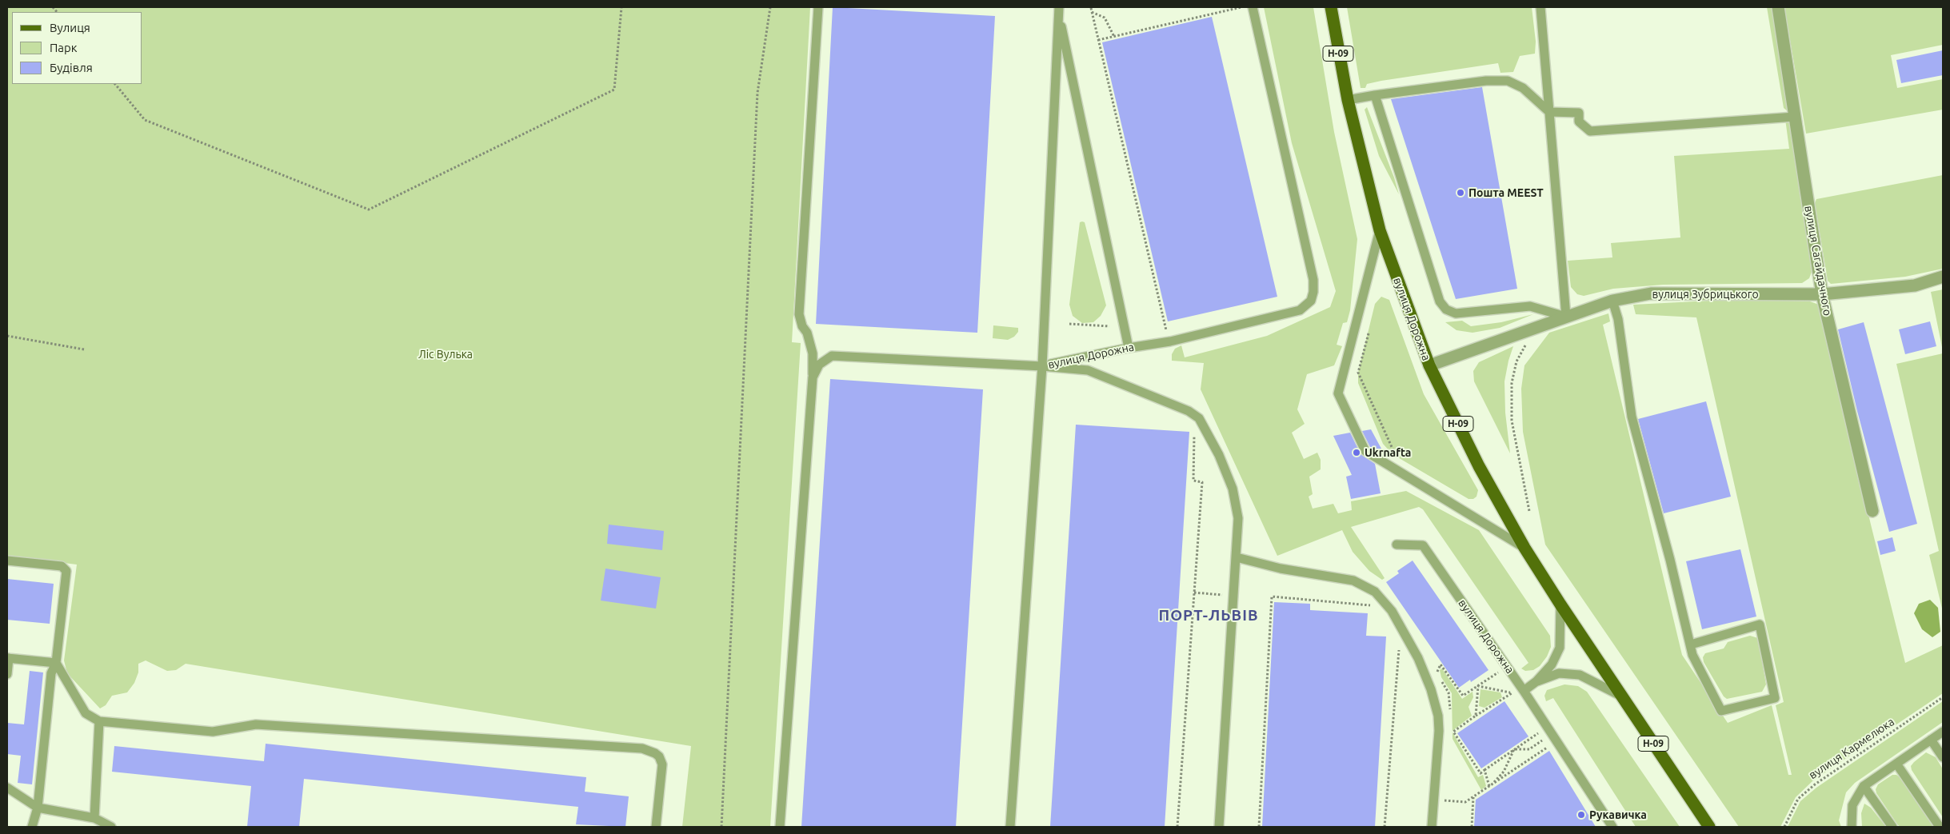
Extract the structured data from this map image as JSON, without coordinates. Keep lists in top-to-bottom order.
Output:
{
  "streets": {
    "main road": ["Н-09", "вулиця Дорожна"],
    "street": ["вулиця Сагайдачного", "вулиця Зубрицького"],
    "path": ["вулиця Кармелюка"]
  },
  "crossings": [
    ["вулиця Сагайдачного", "вулиця Зубрицького"],
    ["вулиця Зубрицького", "вулиця Дорожна"]
  ],
  "districts": ["ПОРТ-ЛЬВІВ"],
  "parks": ["Ліс Вулька"],
  "places": ["Пошта MEEST", "Ukrnafta", "Рукавичка"],
  "legend": ["Вулиця", "Парк", "Будівля"]
}
